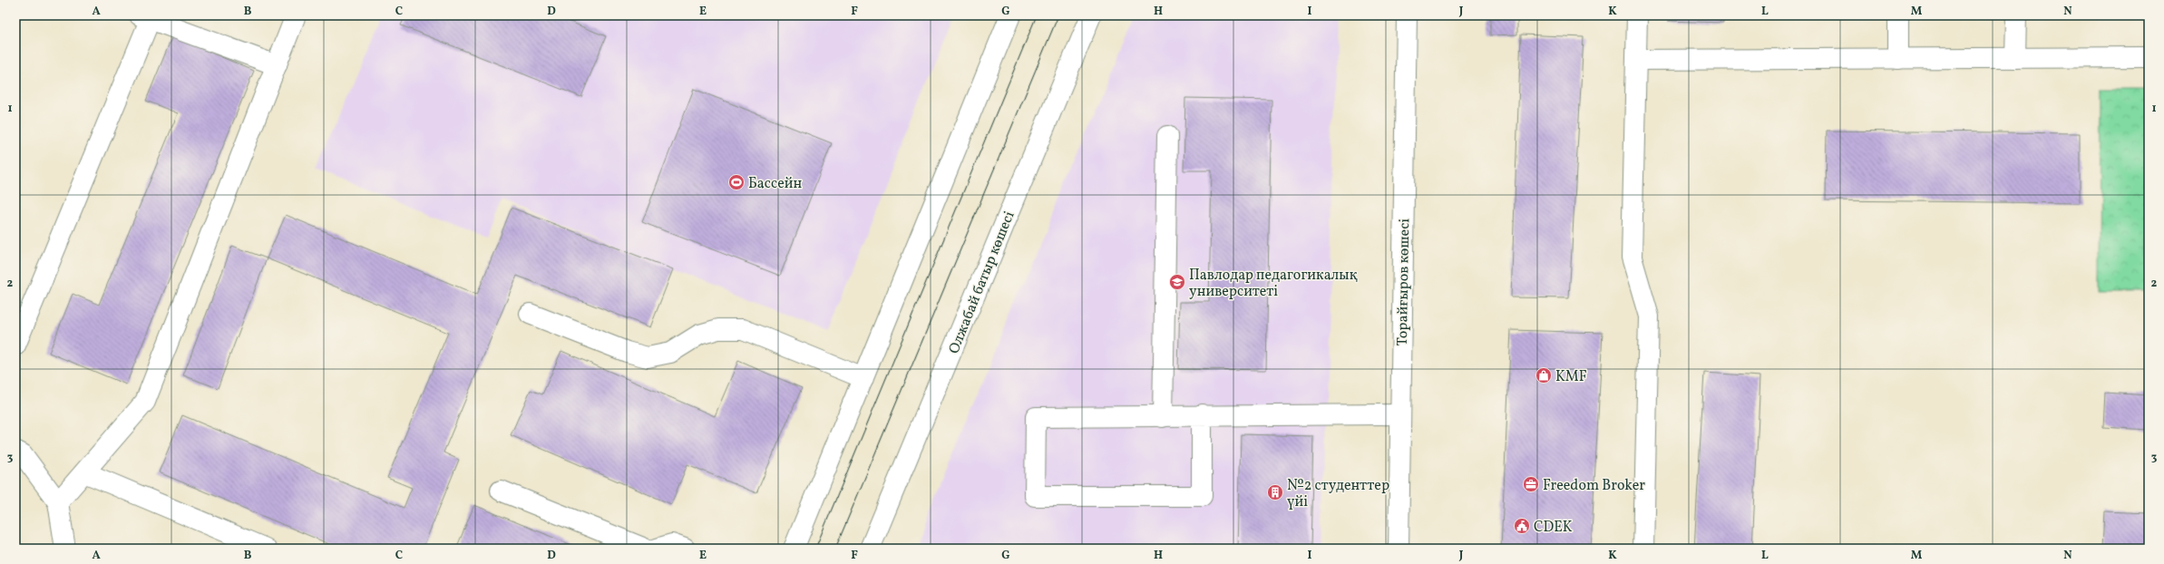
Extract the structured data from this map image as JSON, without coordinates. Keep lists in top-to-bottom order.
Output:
{
  "streets": {
    "main road": ["Олжабай батыр көшесі", "Торайғыров көшесі"]
  },
  "places": {
    "sports": ["Бассейн"],
    "school or university": ["Павлодар педагогикалық университеті"],
    "shop": ["KMF"],
    "office": ["Freedom Broker"],
    "building": ["№2 студенттер үйі"],
    "public building": ["CDEK"]
  },
  "grid": {
    "columns": [
      "A",
      "B",
      "C",
      "D",
      "E",
      "F",
      "G",
      "H",
      "I",
      "J",
      "K",
      "L",
      "M",
      "N"
    ],
    "rows": ["1", "2", "3"]
  }
}
